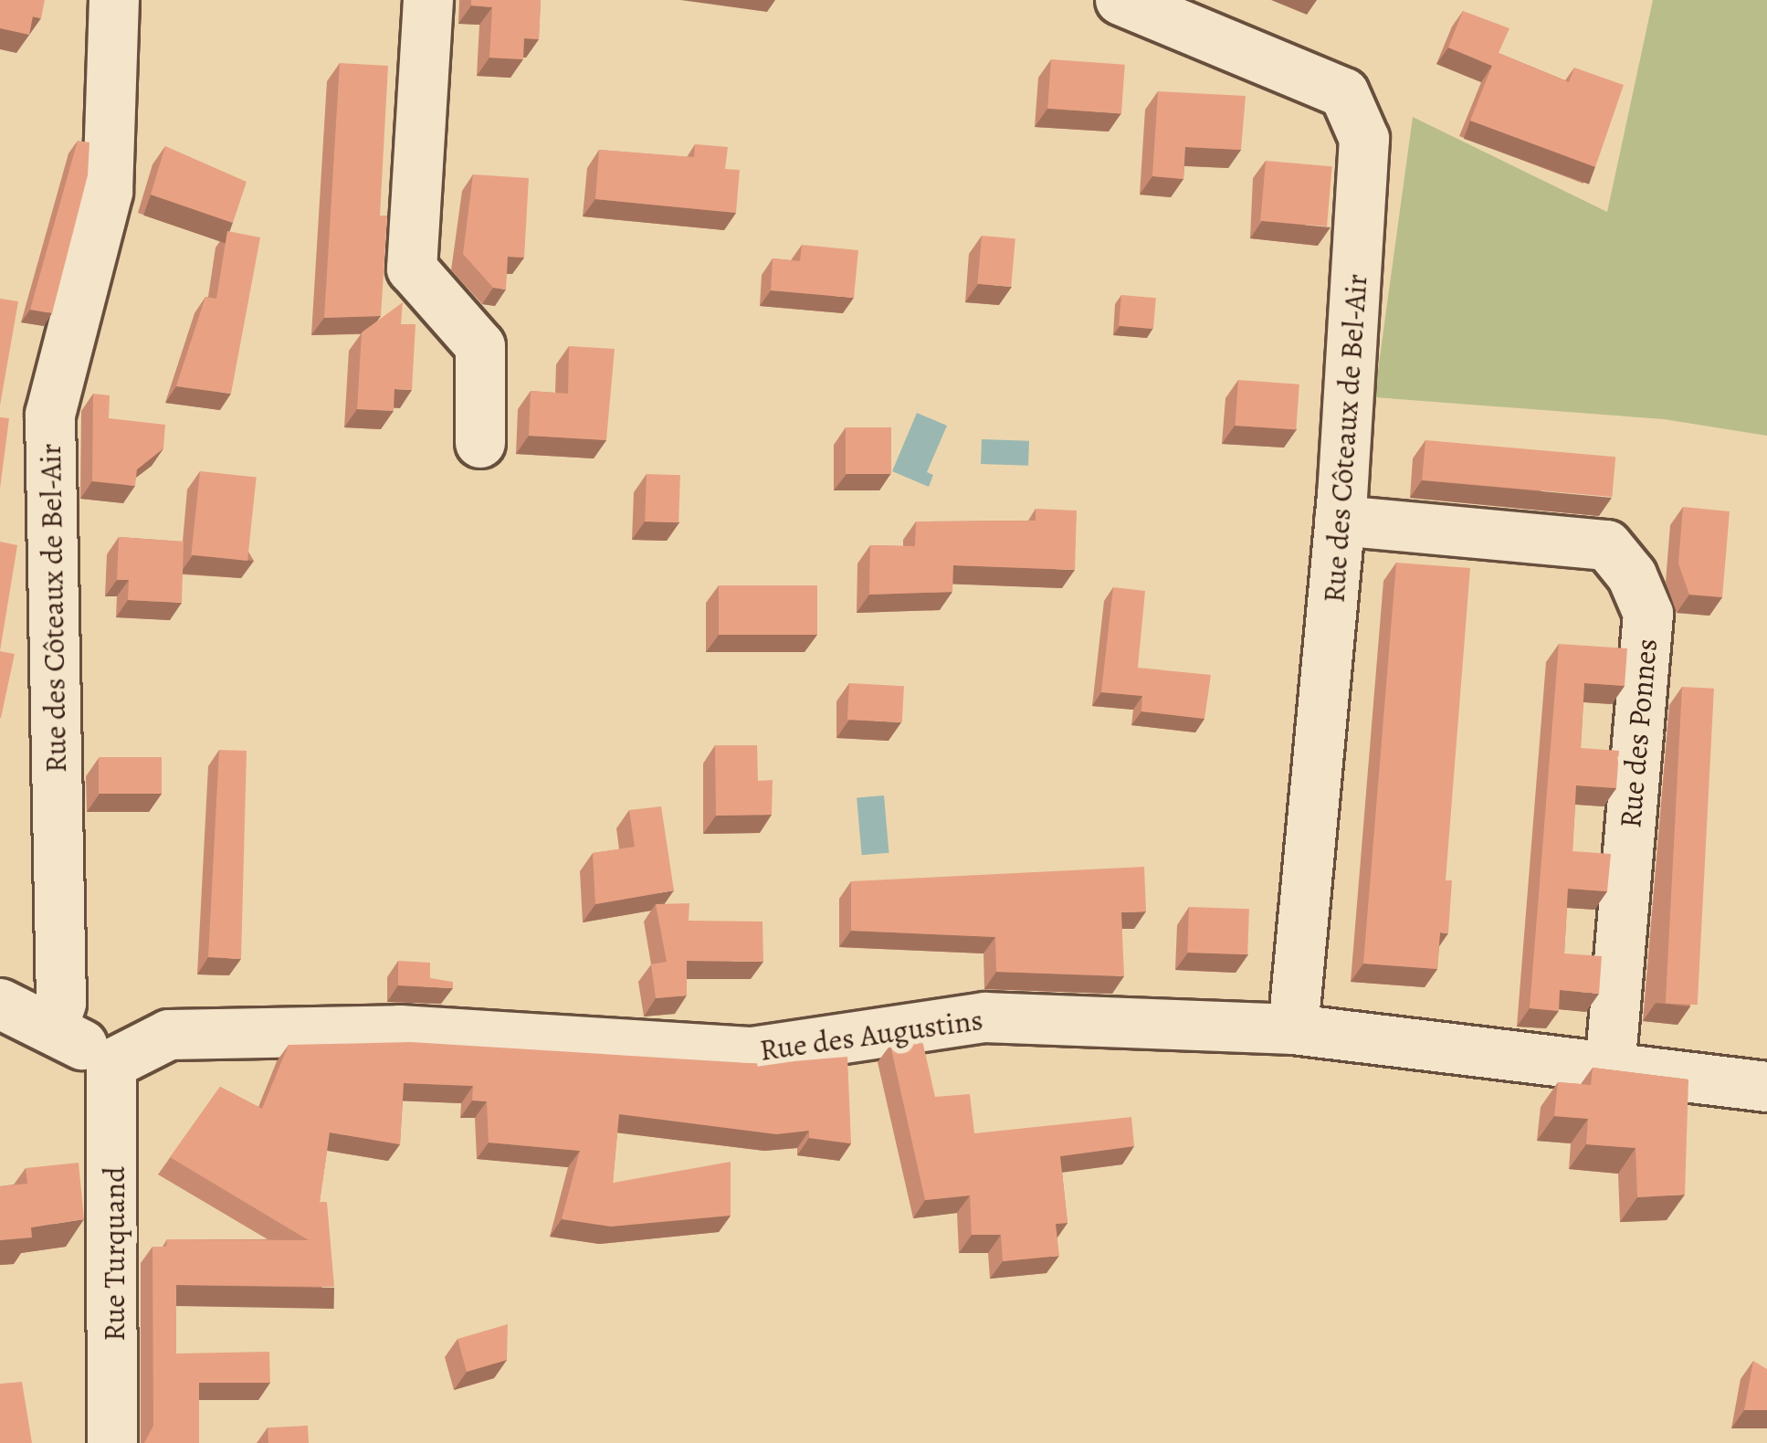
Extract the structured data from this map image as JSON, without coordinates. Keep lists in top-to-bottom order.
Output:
{
  "streets": {
    "street": [
      "Rue des Côteaux de Bel-Air",
      "Rue des Ponnes",
      "Rue des Augustins",
      "Rue Turquand"
    ]
  },
  "crossings": [
    ["Rue des Côteaux de Bel-Air", "Rue des Ponnes"],
    ["Rue des Côteaux de Bel-Air", "Rue des Augustins"],
    ["Rue des Ponnes", "Rue des Augustins"],
    ["Rue des Augustins", "Rue Turquand"]
  ]
}
